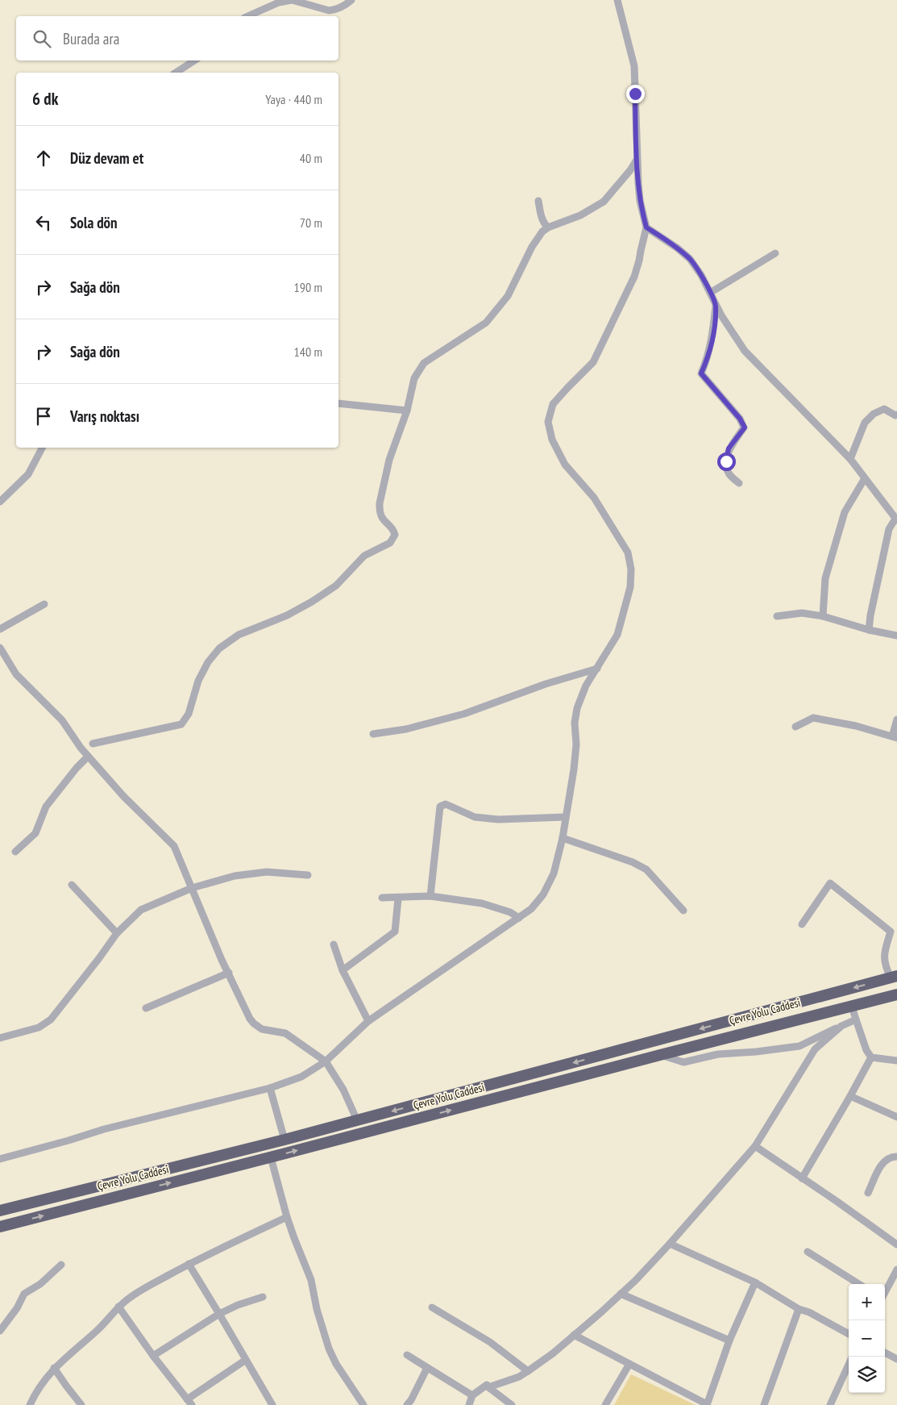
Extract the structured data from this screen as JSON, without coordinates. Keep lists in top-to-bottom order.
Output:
{
  "streets": {
    "highway": ["Çevre Yolu Caddesi"]
  },
  "page": {
    "search": "Burada ara",
    "heading": ["6 dk", "Yaya · 440 m"],
    "list": [
      ["Düz devam et", "40 m"],
      ["Sola dön", "70 m"],
      ["Sağa dön", "190 m"],
      ["Sağa dön", "140 m"],
      "Varış noktası"
    ],
    "map_buttons": ["+", "−"]
  }
}
